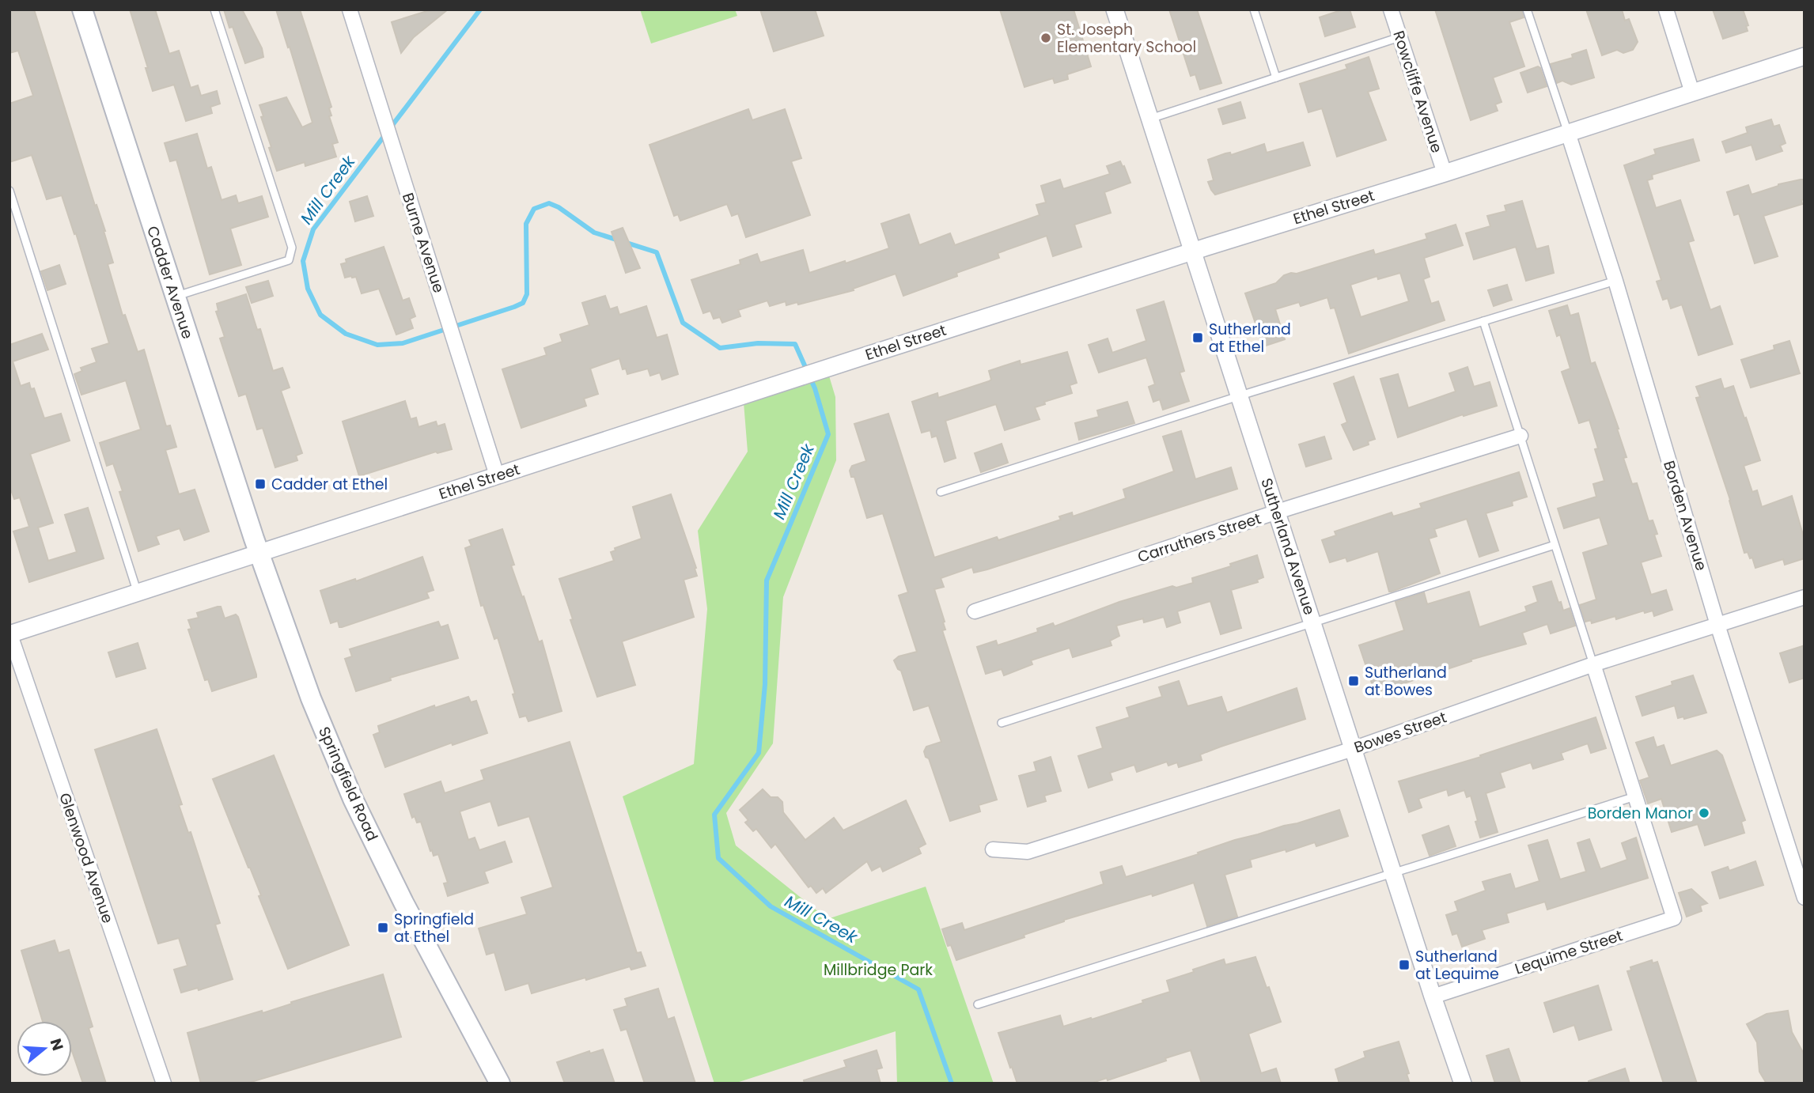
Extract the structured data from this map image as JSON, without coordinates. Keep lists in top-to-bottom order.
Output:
{
  "streets": {
    "main road": ["Cadder Avenue", "Springfield Road"],
    "street": [
      "Rowcliffe Avenue",
      "Ethel Street",
      "Burne Avenue",
      "Borden Avenue",
      "Carruthers Street",
      "Sutherland Avenue",
      "Bowes Street",
      "Glenwood Avenue",
      "Lequime Street"
    ]
  },
  "crossings": [
    ["Rowcliffe Avenue", "Ethel Street"],
    ["Ethel Street", "Burne Avenue"],
    ["Ethel Street", "Cadder Avenue"],
    ["Ethel Street", "Borden Avenue"],
    ["Ethel Street", "Sutherland Avenue"],
    ["Ethel Street", "Springfield Road"],
    ["Ethel Street", "Glenwood Avenue"],
    ["Cadder Avenue", "Springfield Road"],
    ["Borden Avenue", "Bowes Street"],
    ["Carruthers Street", "Sutherland Avenue"],
    ["Sutherland Avenue", "Bowes Street"],
    ["Sutherland Avenue", "Lequime Street"]
  ],
  "water": ["Mill Creek"],
  "parks": ["Millbridge Park"],
  "places": {
    "other": ["St. Joseph Elementary School", "Borden Manor"],
    "transit": [
      "Sutherland at Ethel",
      "Cadder at Ethel",
      "Sutherland at Bowes",
      "Springfield at Ethel",
      "Sutherland at Lequime"
    ]
  },
  "north": "right"
}
